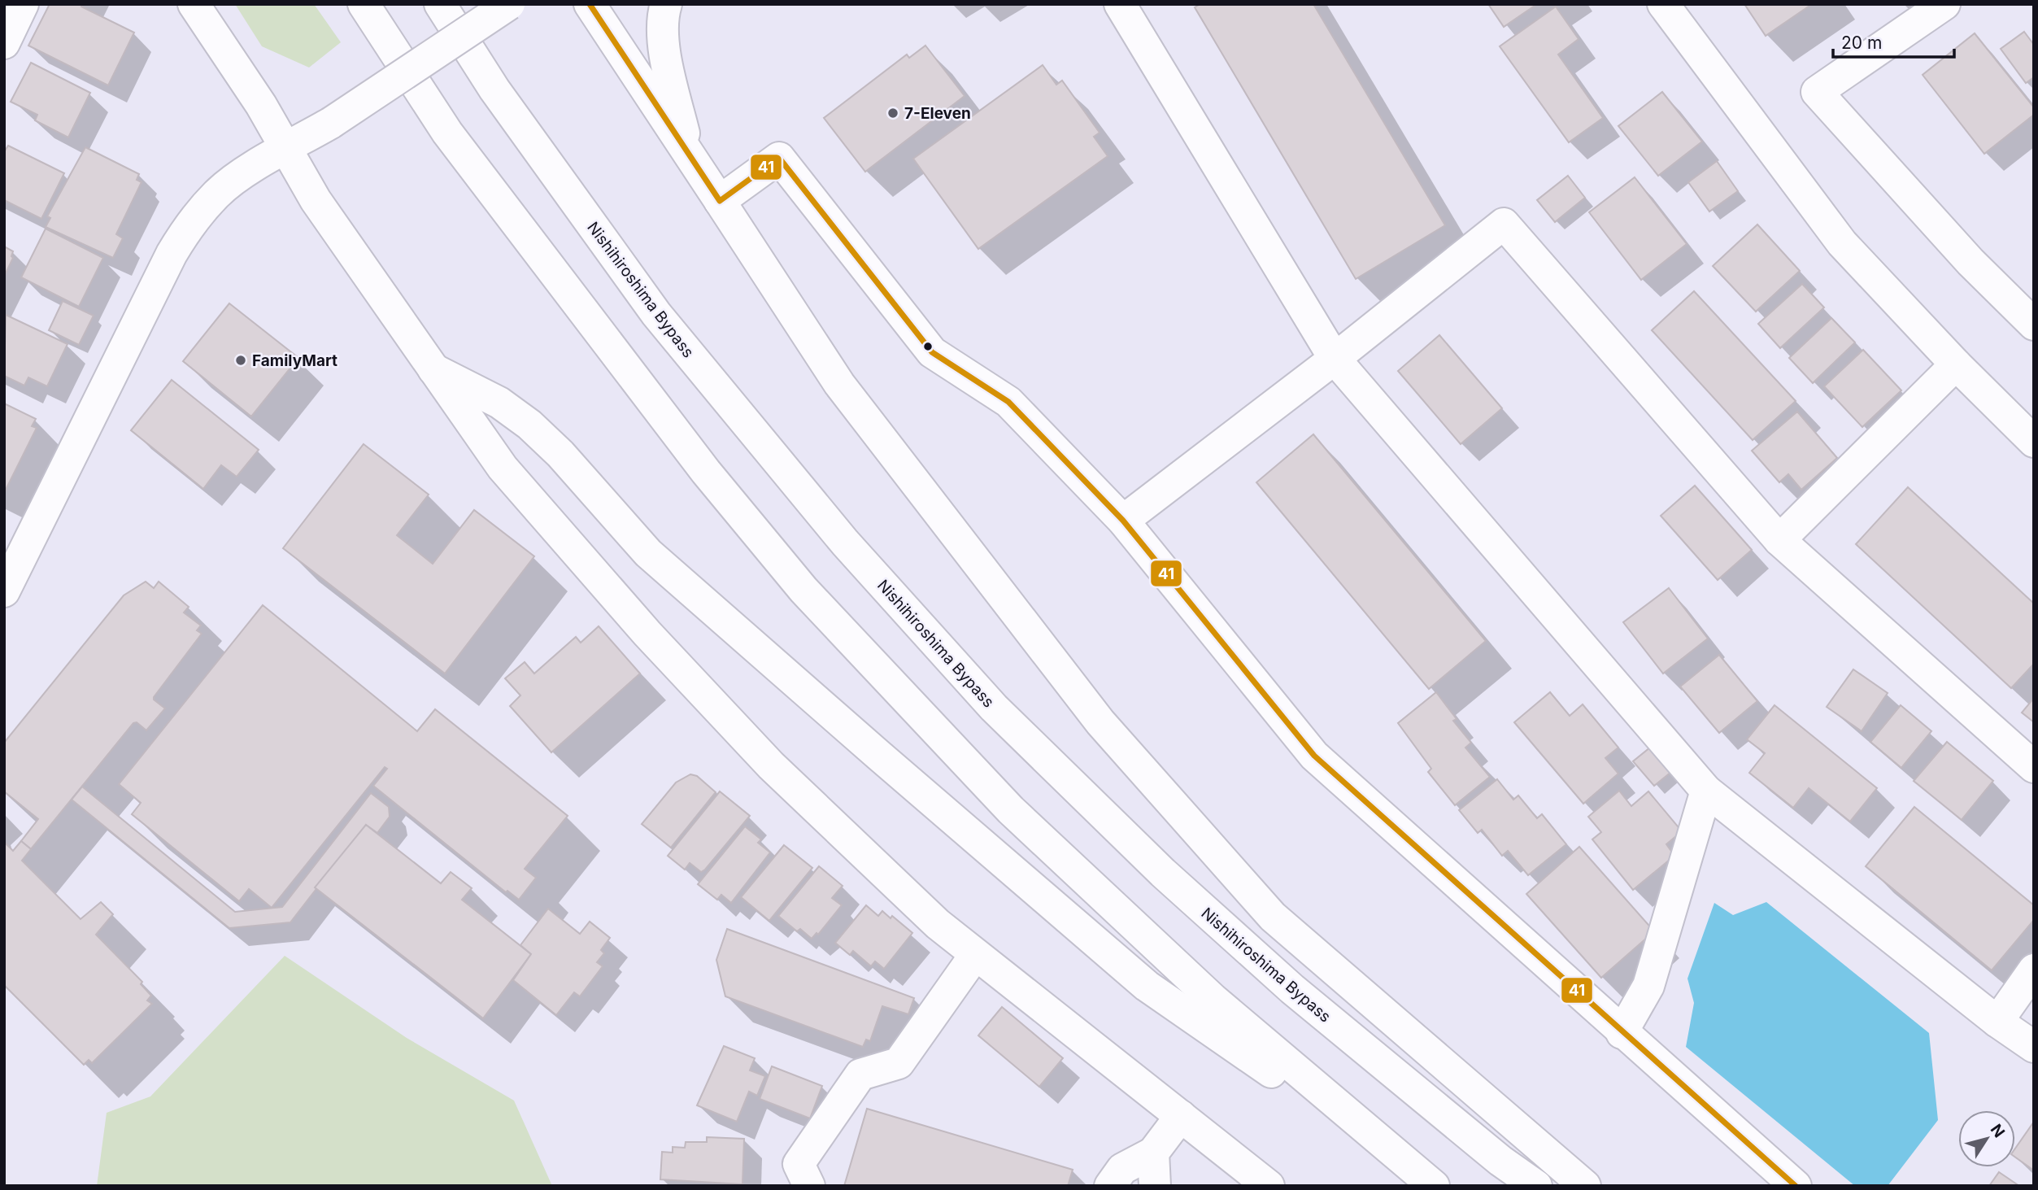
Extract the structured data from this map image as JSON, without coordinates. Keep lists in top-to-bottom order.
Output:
{
  "streets": {
    "main road": ["Nishihiroshima Bypass"]
  },
  "places": ["7-Eleven", "FamilyMart"],
  "lines": ["transit line 41"],
  "scale_bar": "20 m",
  "north": "top right"
}
